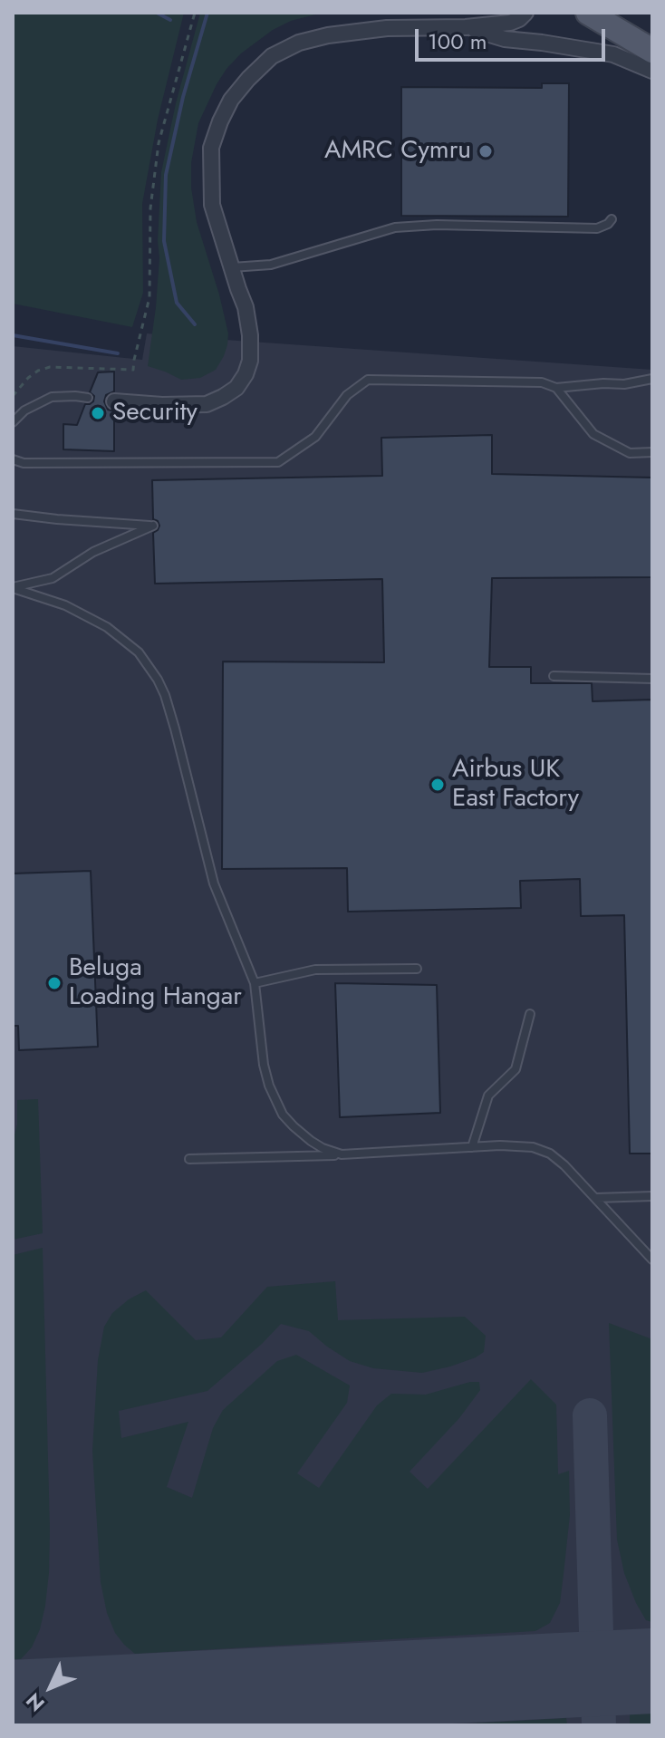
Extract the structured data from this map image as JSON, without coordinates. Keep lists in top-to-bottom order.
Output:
{
  "places": [
    "AMRC Cymru",
    "Security",
    "Airbus UK East Factory",
    "Beluga Loading Hangar"
  ],
  "scale_bar": "100 m",
  "north": "bottom left"
}
